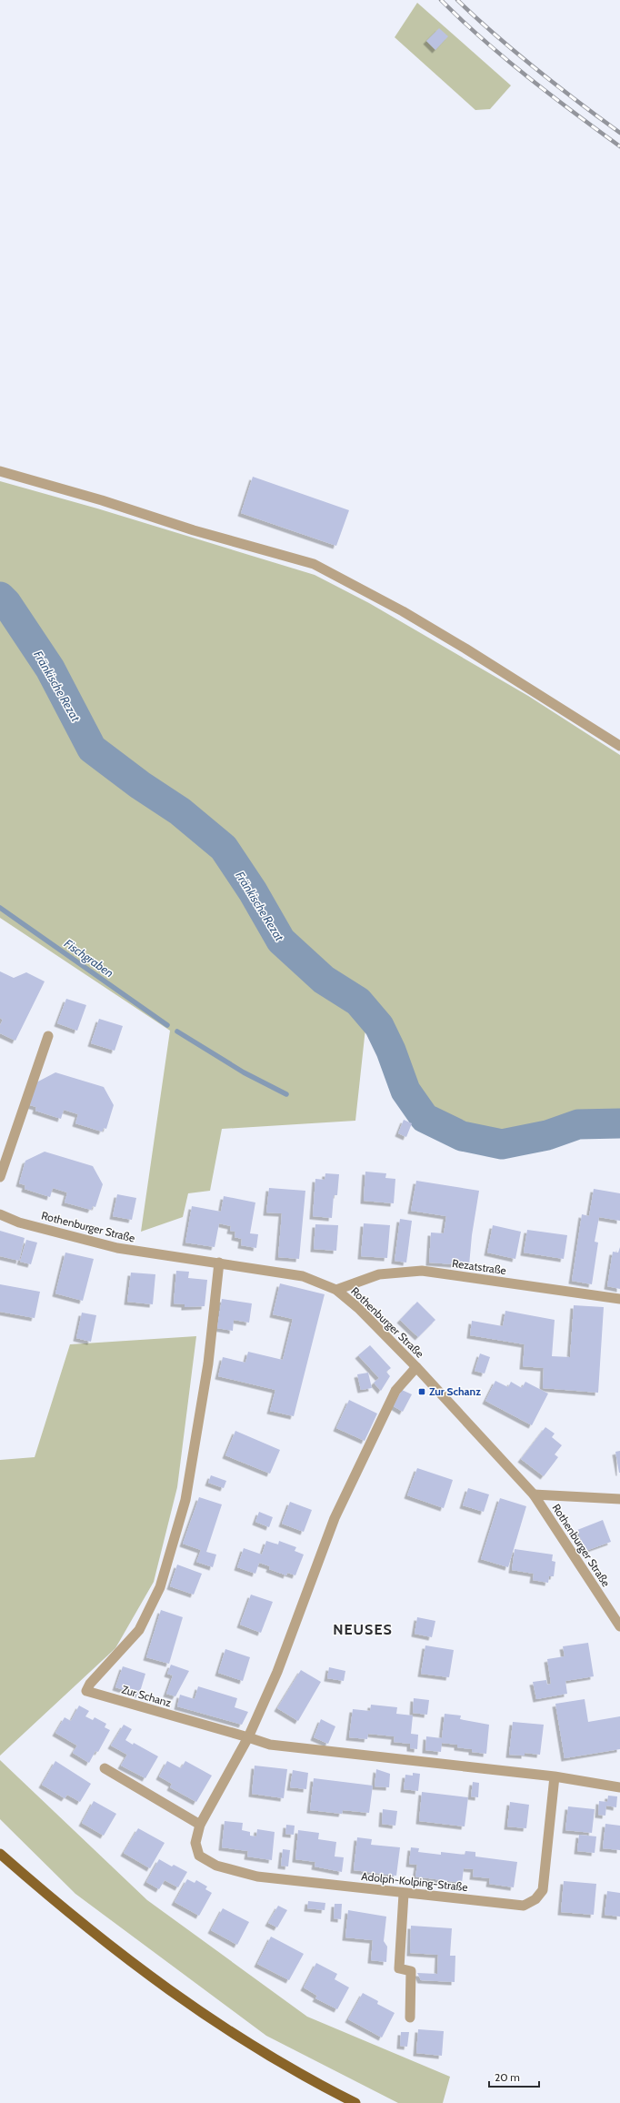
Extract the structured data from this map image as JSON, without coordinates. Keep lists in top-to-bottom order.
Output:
{
  "streets": {
    "street": [
      "Rothenburger Straße",
      "Rezatstraße",
      "Zur Schanz",
      "Adolph-Kolping-Straße"
    ]
  },
  "crossings": [
    ["Rothenburger Straße", "Rezatstraße"],
    ["Rothenburger Straße", "Zur Schanz"],
    ["Zur Schanz", "Adolph-Kolping-Straße"]
  ],
  "districts": ["NEUSES"],
  "water": ["Fränkische Rezat", "Fischgraben"],
  "places": {
    "transit": ["Zur Schanz"]
  },
  "scale_bar": "20 m"
}
